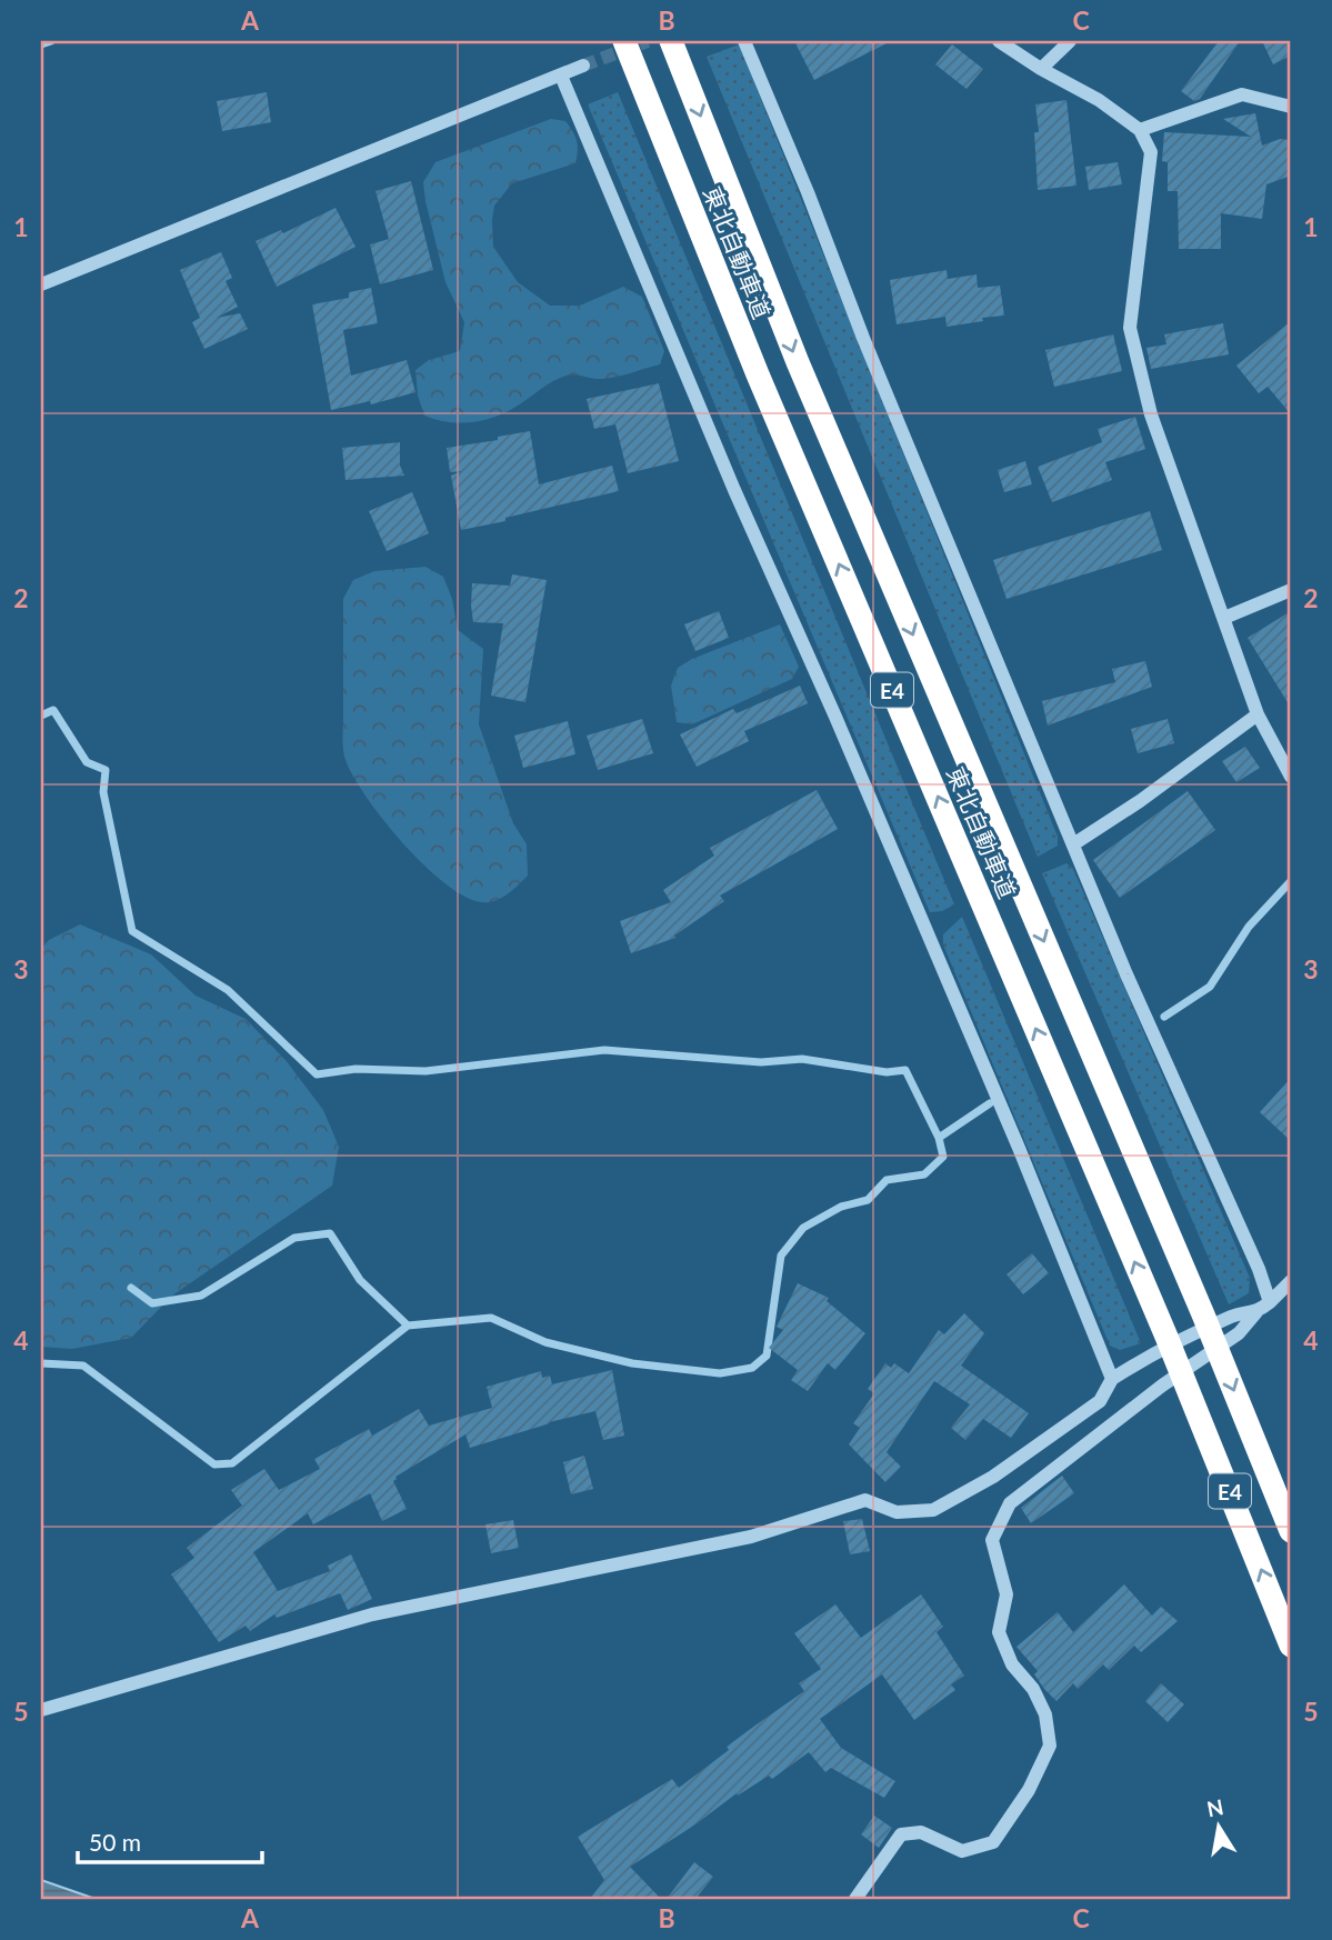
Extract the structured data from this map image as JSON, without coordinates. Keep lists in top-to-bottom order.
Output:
{
  "streets": {
    "highway": ["東北自動車道", "E4"]
  },
  "scale_bar": "50 m",
  "north": "top",
  "grid": {
    "columns": ["A", "B", "C"],
    "rows": [
      "1",
      "2",
      "3",
      "4",
      "5"
    ]
  }
}
